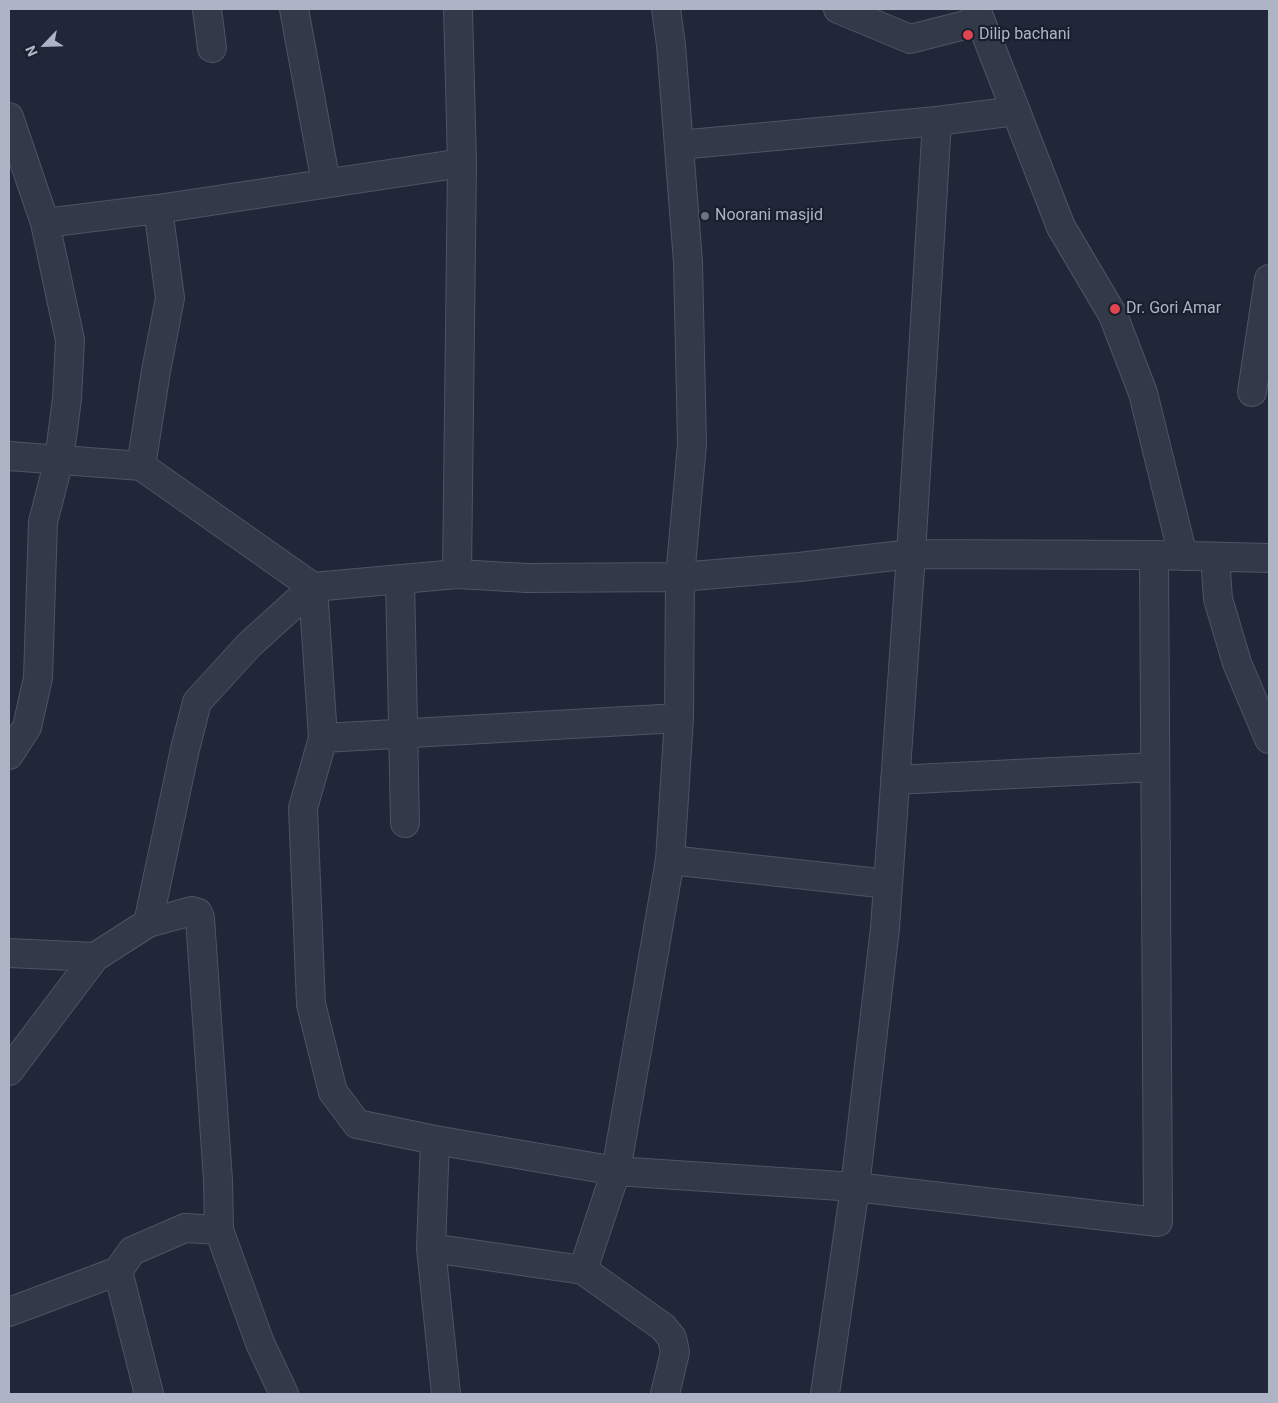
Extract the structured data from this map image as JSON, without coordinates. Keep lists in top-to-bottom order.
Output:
{
  "places": ["Dilip bachani", "Noorani masjid", "Dr. Gori Amar"],
  "north": "bottom left"
}
